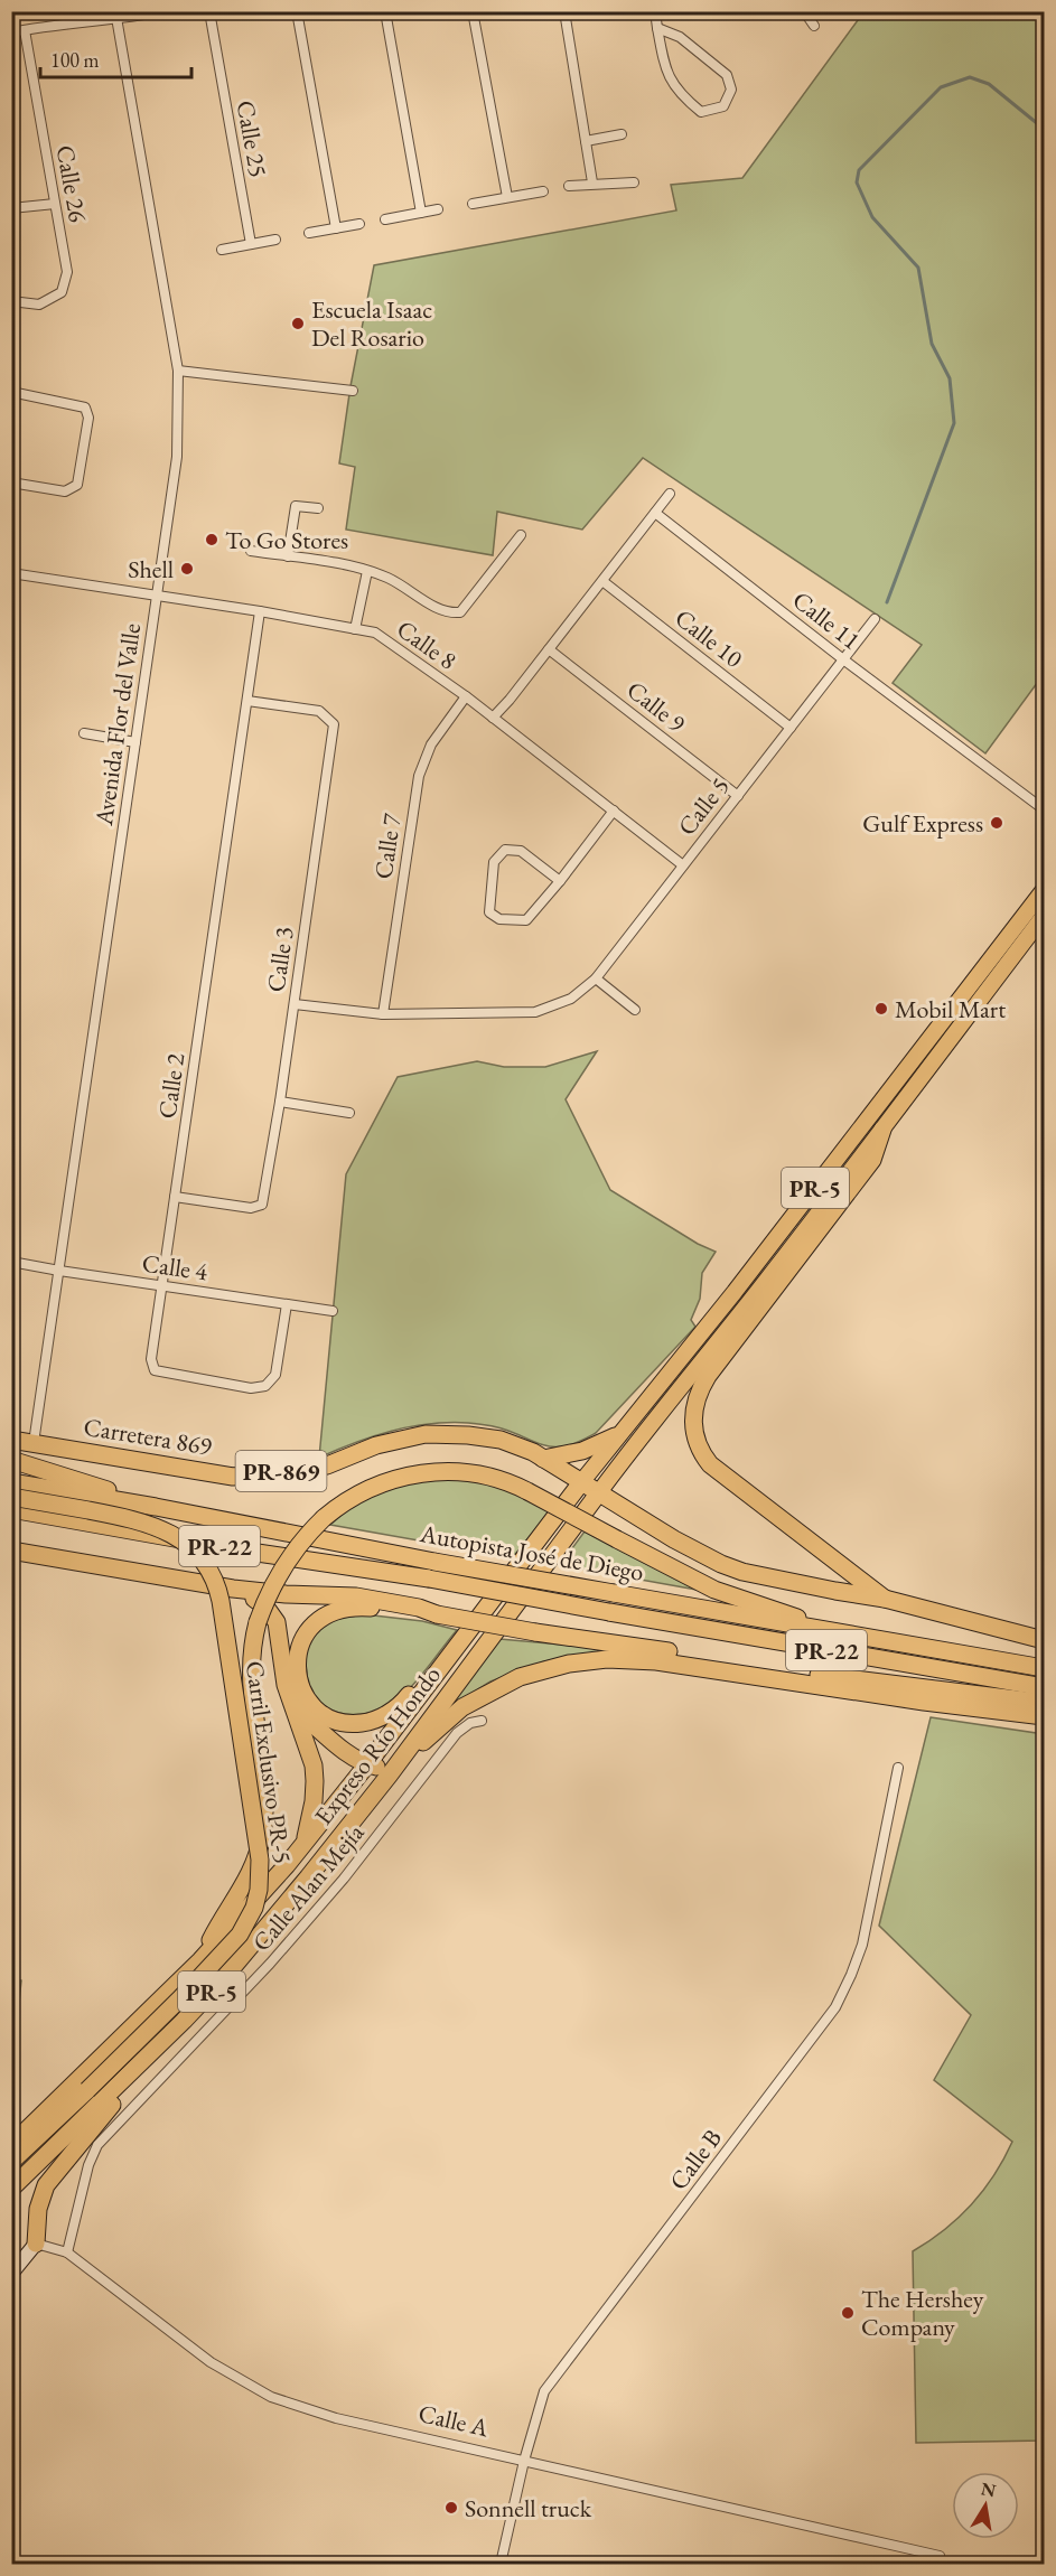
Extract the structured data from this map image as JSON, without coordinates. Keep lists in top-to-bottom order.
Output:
{
  "streets": {
    "highway": [
      "PR-5",
      "Carretera 869",
      "PR-869",
      "PR-22",
      "Autopista José de Diego",
      "Expreso Río Hondo",
      "Carril Exclusivo PR-5"
    ],
    "street": [
      "Calle 25",
      "Calle 26",
      "Calle 11",
      "Calle 10",
      "Calle 8",
      "Calle 9",
      "Avenida Flor del Valle",
      "Calle 5",
      "Calle 7",
      "Calle 3",
      "Calle 2",
      "Calle 4",
      "Calle Alan Mejía",
      "Calle B",
      "Calle A"
    ]
  },
  "crossings": [
    ["Calle 11", "Calle 5"],
    ["Calle 10", "Calle 5"],
    ["Calle 8", "Avenida Flor del Valle"],
    ["Calle 8", "Calle 5"],
    ["Calle 8", "Calle 7"],
    ["Calle 8", "Calle 2"],
    ["Calle 9", "Calle 5"],
    ["Avenida Flor del Valle", "Calle 4"],
    ["Avenida Flor del Valle", "Carretera 869"],
    ["Calle 5", "Calle 7"],
    ["Calle 5", "Calle 3"],
    ["Calle 3", "Calle 2"],
    ["Calle 2", "Calle 4"],
    ["PR-5", "Carretera 869"],
    ["PR-5", "Expreso Río Hondo"],
    ["Carretera 869", "Expreso Río Hondo"],
    ["Calle Alan Mejía", "Calle A"],
    ["Calle B", "Calle A"]
  ],
  "places": [
    "Escuela Isaac Del Rosario",
    "To Go Stores",
    "Shell",
    "Gulf Express",
    "Mobil Mart",
    "The Hershey Company",
    "Sonnell truck"
  ],
  "scale_bar": "100 m",
  "north": "top"
}
